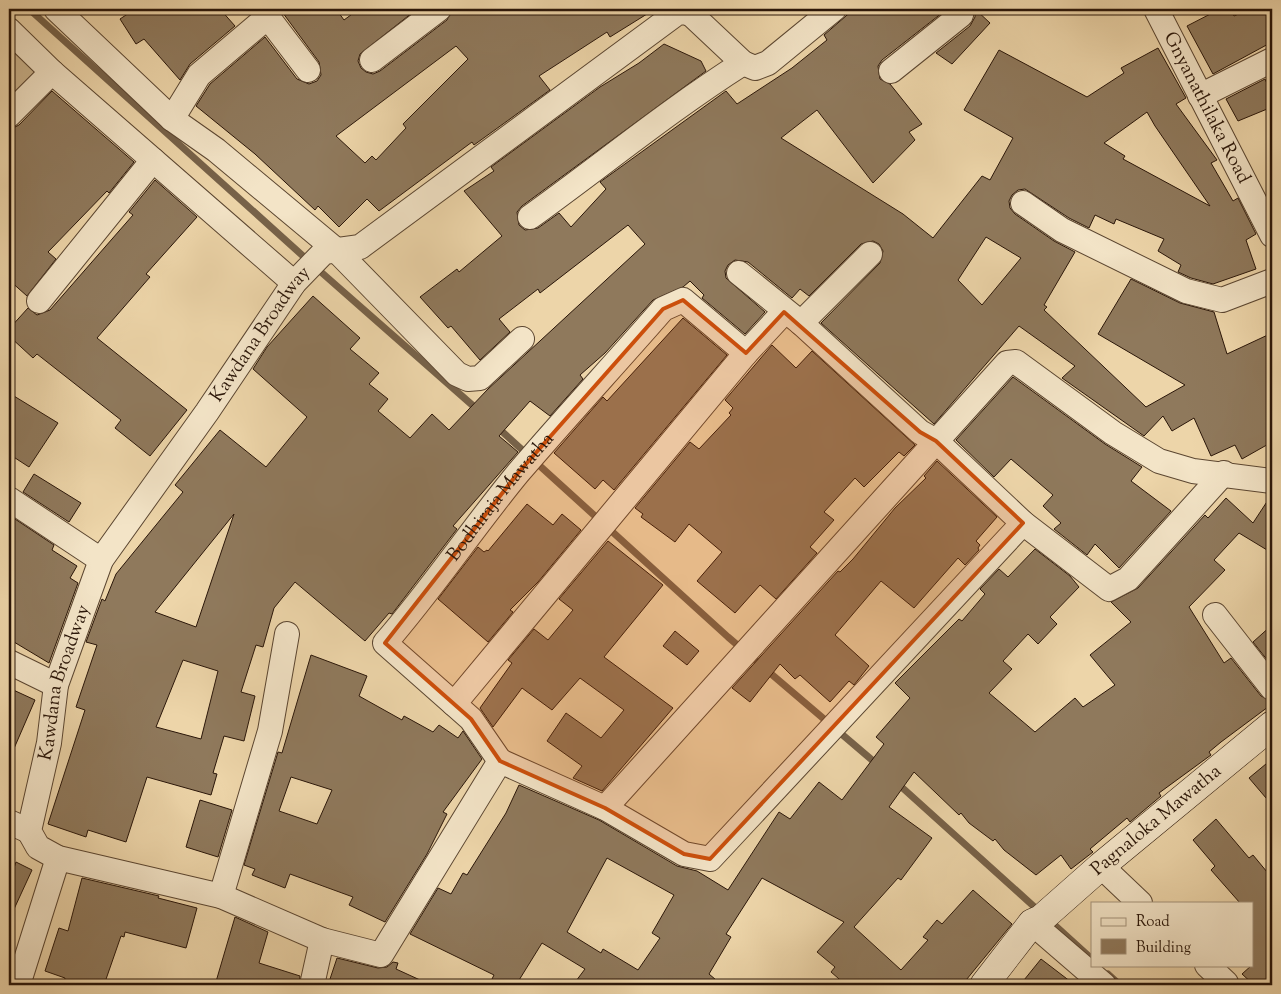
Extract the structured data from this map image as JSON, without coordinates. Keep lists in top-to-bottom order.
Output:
{
  "streets": {
    "street": [
      "Gnyanathilaka Road",
      "Kawdana Broadway",
      "Bodhiraja Mawatha",
      "Pagnaloka Mawatha"
    ]
  },
  "crossings": [
    ["Kawdana Broadway", "Bodhiraja Mawatha"]
  ],
  "legend": ["Road", "Building"]
}
